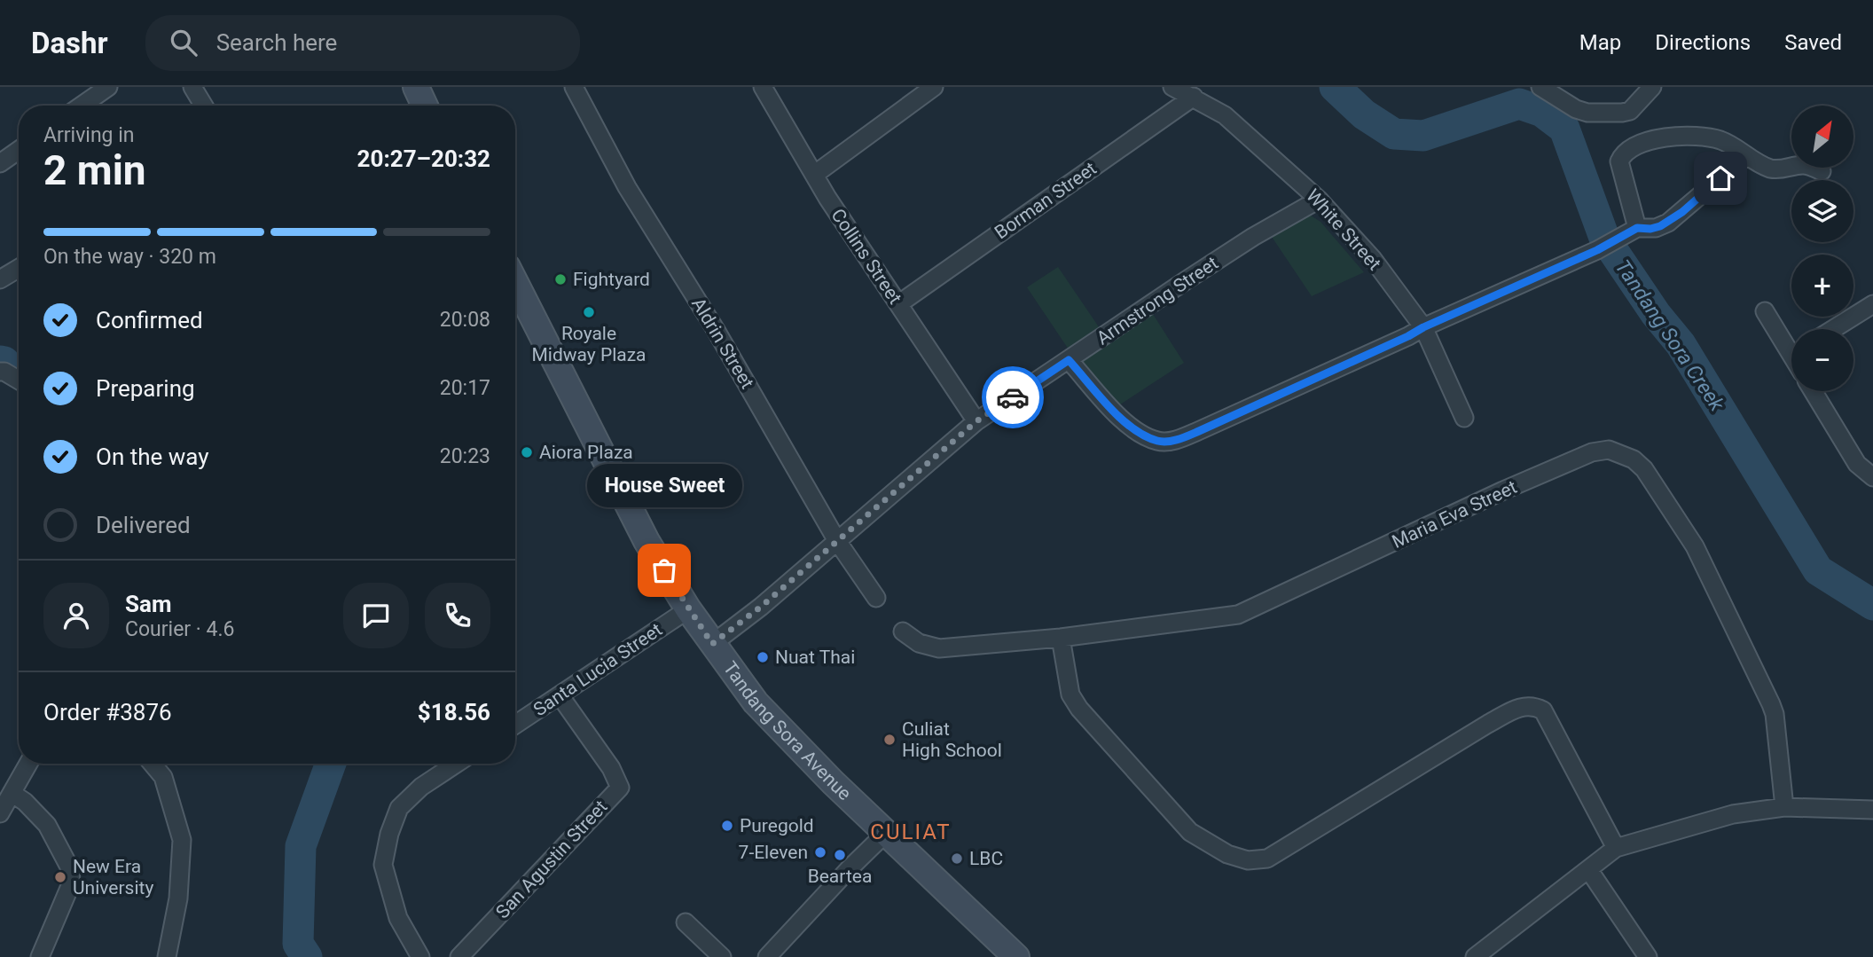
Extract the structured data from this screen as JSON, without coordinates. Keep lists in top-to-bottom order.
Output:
{
  "streets": {
    "main road": ["Tandang Sora Avenue"],
    "street": [
      "Borman Street",
      "White Street",
      "Collins Street",
      "Armstrong Street",
      "Aldrin Street",
      "Maria Eva Street",
      "Santa Lucia Street",
      "San Agustin Street"
    ]
  },
  "crossings": [
    ["Borman Street", "White Street"],
    ["Borman Street", "Collins Street"],
    ["White Street", "Armstrong Street"],
    ["Collins Street", "Armstrong Street"],
    ["Armstrong Street", "Aldrin Street"],
    ["Armstrong Street", "Tandang Sora Avenue"],
    ["Santa Lucia Street", "Tandang Sora Avenue"],
    ["Santa Lucia Street", "San Agustin Street"]
  ],
  "districts": ["CULIAT"],
  "water": ["Tandang Sora Creek"],
  "places": [
    "Fightyard",
    "Royale Midway Plaza",
    "Aiora Plaza",
    "House Sweet",
    "Nuat Thai",
    "Culiat High School",
    "Puregold",
    "7-Eleven",
    "Beartea",
    "LBC",
    "New Era University"
  ],
  "north": "top right",
  "page": {
    "header": "Dashr",
    "search": "Search here",
    "nav": ["Map", "Directions", "Saved"],
    "map_buttons": ["+", "−"],
    "heading": ["2 min", "Arriving in", "20:27–20:32"],
    "panel": [
      "Sam",
      "Courier · 4.6",
      "Order #3876",
      "$18.56"
    ],
    "bar": "On the way · 320 m",
    "list": [
      ["Confirmed", "20:08"],
      ["Preparing", "20:17"],
      ["On the way", "20:23"],
      "Delivered"
    ],
    "bubble": "House Sweet"
  }
}
